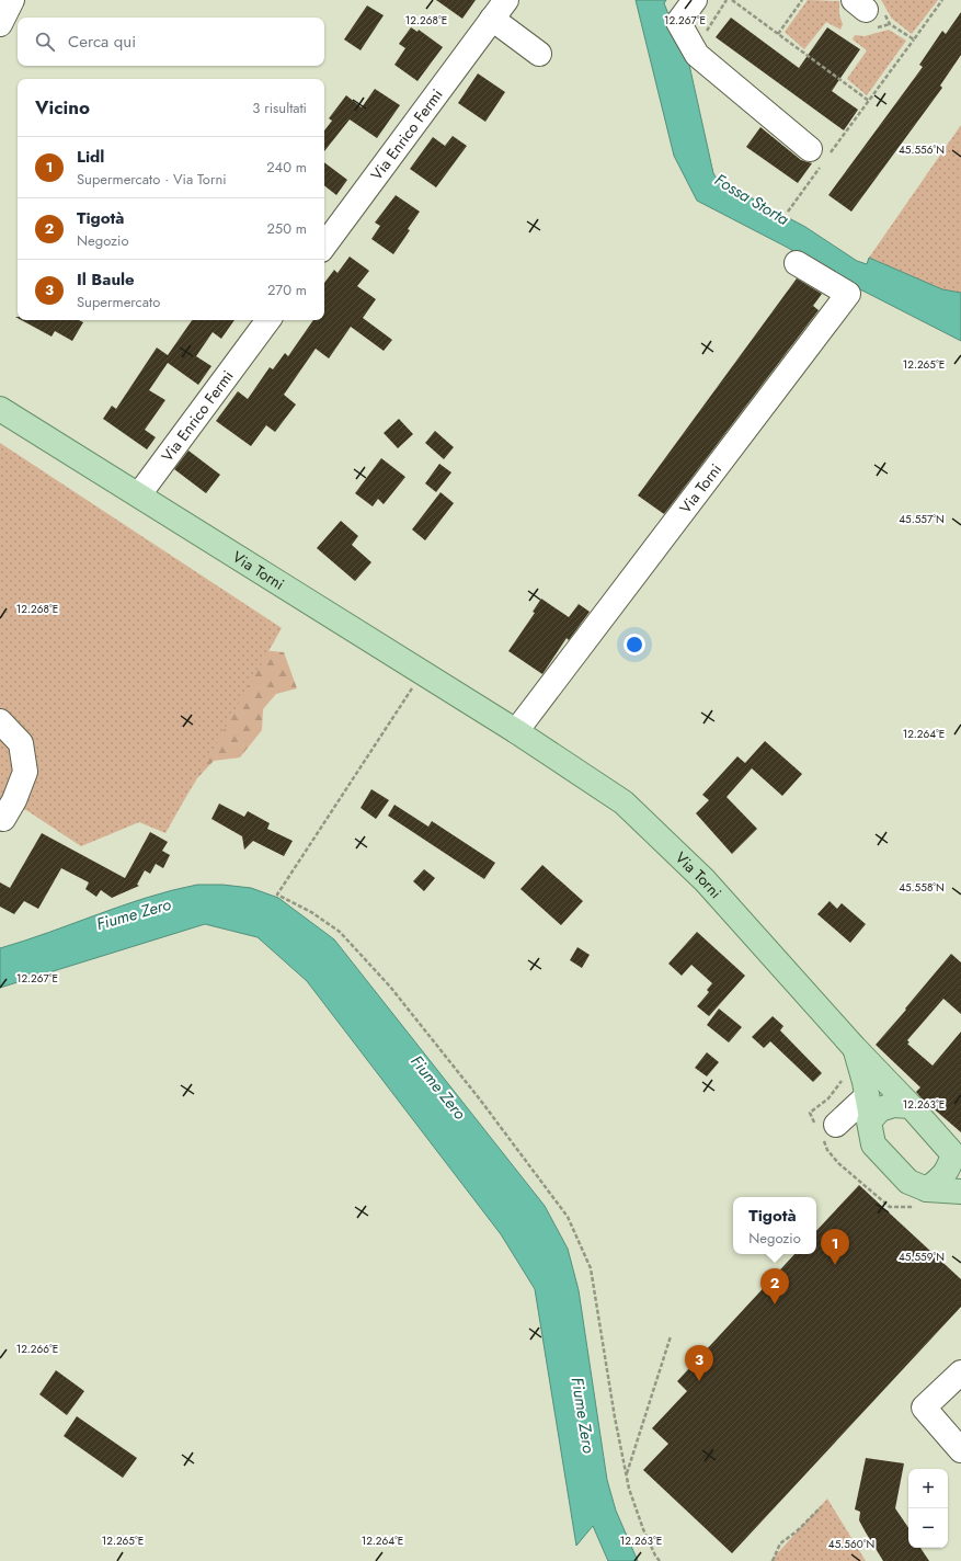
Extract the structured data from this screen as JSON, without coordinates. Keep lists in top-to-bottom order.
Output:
{
  "streets": {
    "main road": ["Via Torni"],
    "street": ["Via Enrico Fermi"]
  },
  "crossings": [
    ["Via Enrico Fermi", "Via Torni"]
  ],
  "water": ["Fossa Storta", "Fiume Zero"],
  "page": {
    "search": "Cerca qui",
    "heading": ["Vicino", "3 risultati"],
    "list": [
      {
        "mark": "1",
        "name": "Lidl",
        "note": "Supermercato · Via Torni",
        "value": "240 m"
      },
      {
        "mark": "2",
        "name": "Tigotà",
        "note": "Negozio",
        "value": "250 m"
      },
      {
        "mark": "3",
        "name": "Il Baule",
        "note": "Supermercato",
        "value": "270 m"
      }
    ],
    "popup": ["Tigotà", "Negozio"],
    "pins": ["1", "2", "3"],
    "map_buttons": ["+", "−"]
  },
  "coordinates": [
    "12.268°E",
    "12.267°E",
    "45.556°N",
    "12.265°E",
    "45.557°N",
    "12.264°E",
    "45.558°N",
    "12.263°E",
    "45.559°N",
    "12.266°E",
    "45.560°N"
  ]
}
